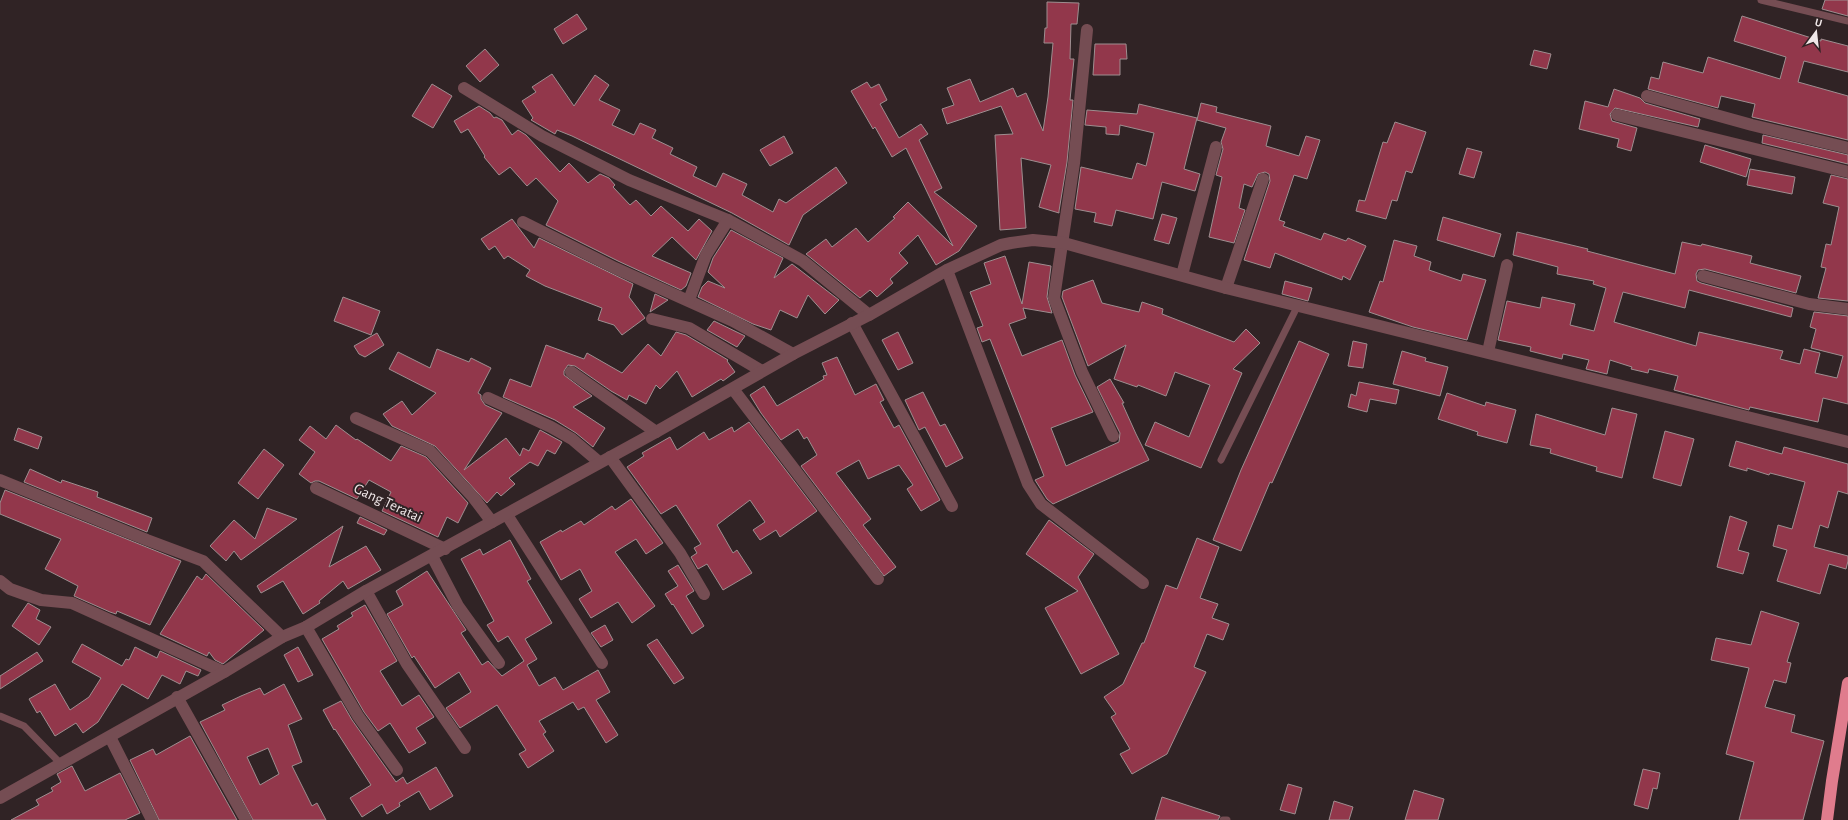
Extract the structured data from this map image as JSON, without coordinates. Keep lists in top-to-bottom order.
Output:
{
  "streets": {
    "street": ["Gang Teratai"]
  },
  "north": "top"
}
